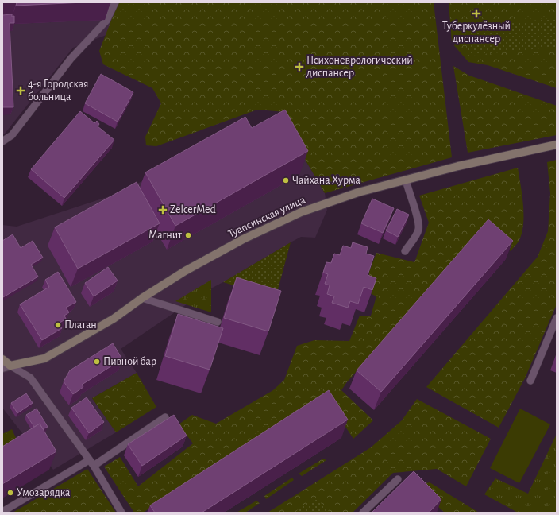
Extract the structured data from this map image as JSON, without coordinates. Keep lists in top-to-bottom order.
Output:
{
  "streets": {
    "street": ["Туапсинская улица"]
  },
  "places": {
    "health": [
      "Туберкулёзный диспансер",
      "Психоневрологический диспансер",
      "4-я Городская больница",
      "ZelcerMed"
    ],
    "other": [
      "Чайхана Хурма",
      "Магнит",
      "Платан",
      "Пивной бар",
      "Умозарядка"
    ]
  }
}
